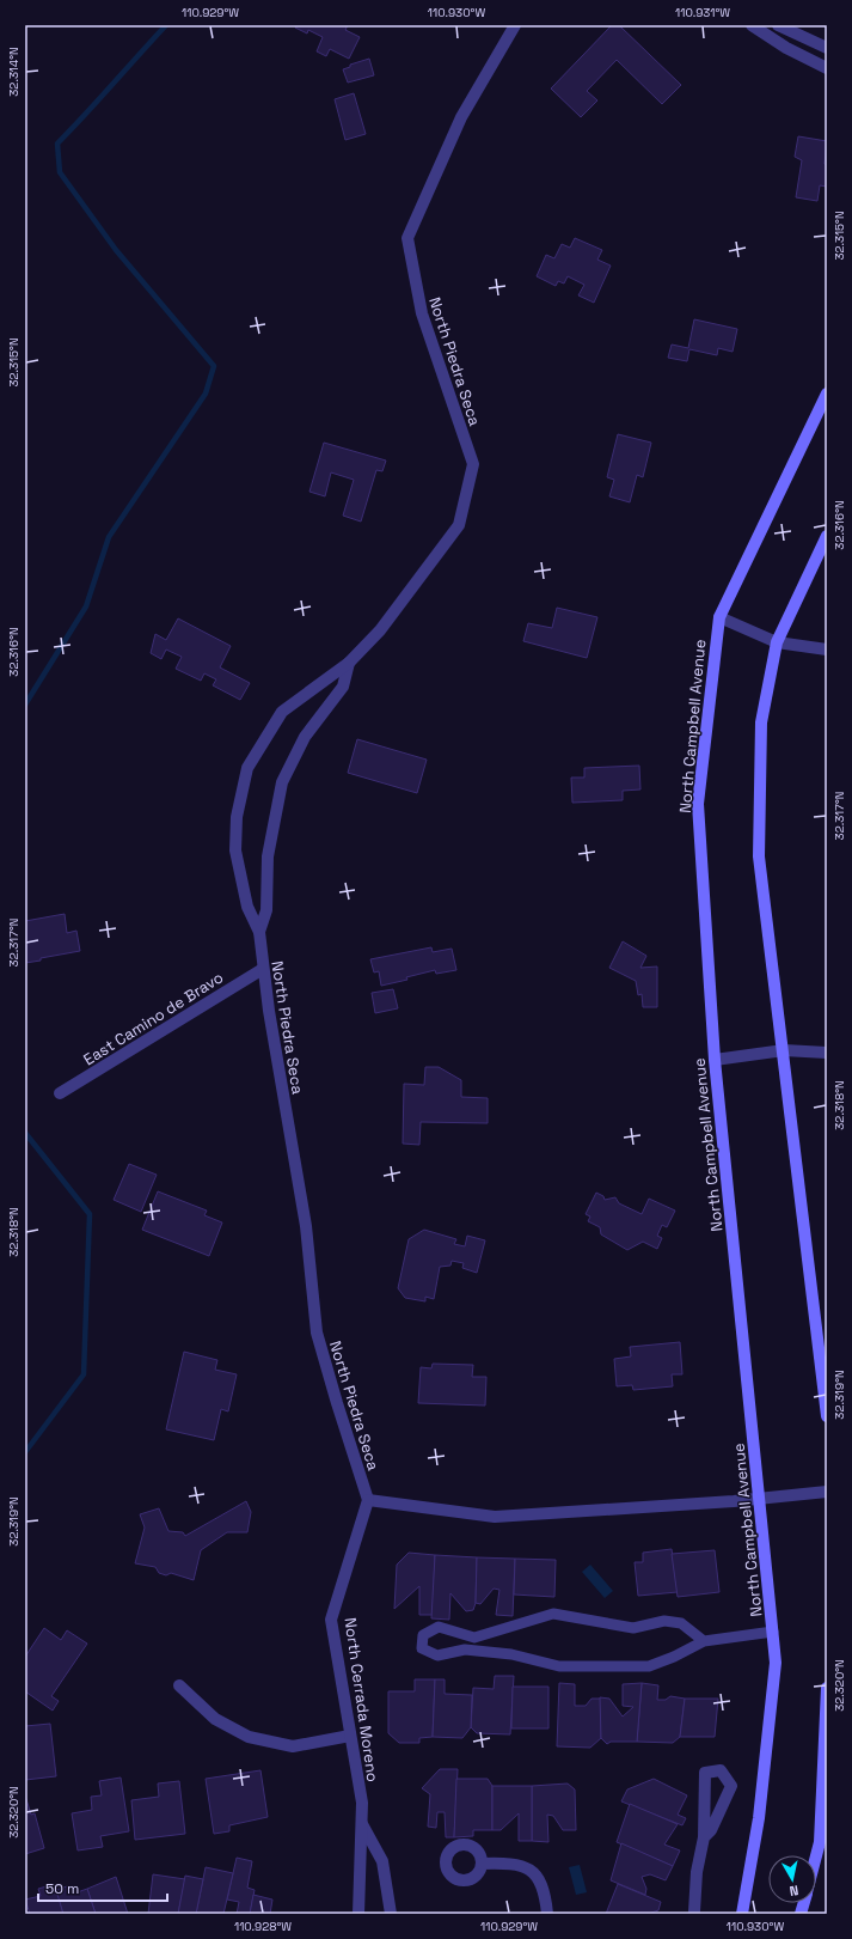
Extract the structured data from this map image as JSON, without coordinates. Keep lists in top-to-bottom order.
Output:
{
  "streets": {
    "main road": ["North Campbell Avenue"],
    "street": ["North Piedra Seca", "East Camino de Bravo", "North Cerrada Moreno"]
  },
  "crossings": [
    ["North Piedra Seca", "East Camino de Bravo"],
    ["North Piedra Seca", "North Cerrada Moreno"]
  ],
  "scale_bar": "50 m",
  "north": "bottom",
  "coordinates": [
    "110.929°W",
    "110.930°W",
    "110.931°W",
    "32.314°N",
    "32.315°N",
    "32.316°N",
    "32.317°N",
    "32.318°N",
    "32.319°N",
    "32.320°N",
    "110.928°W"
  ]
}
